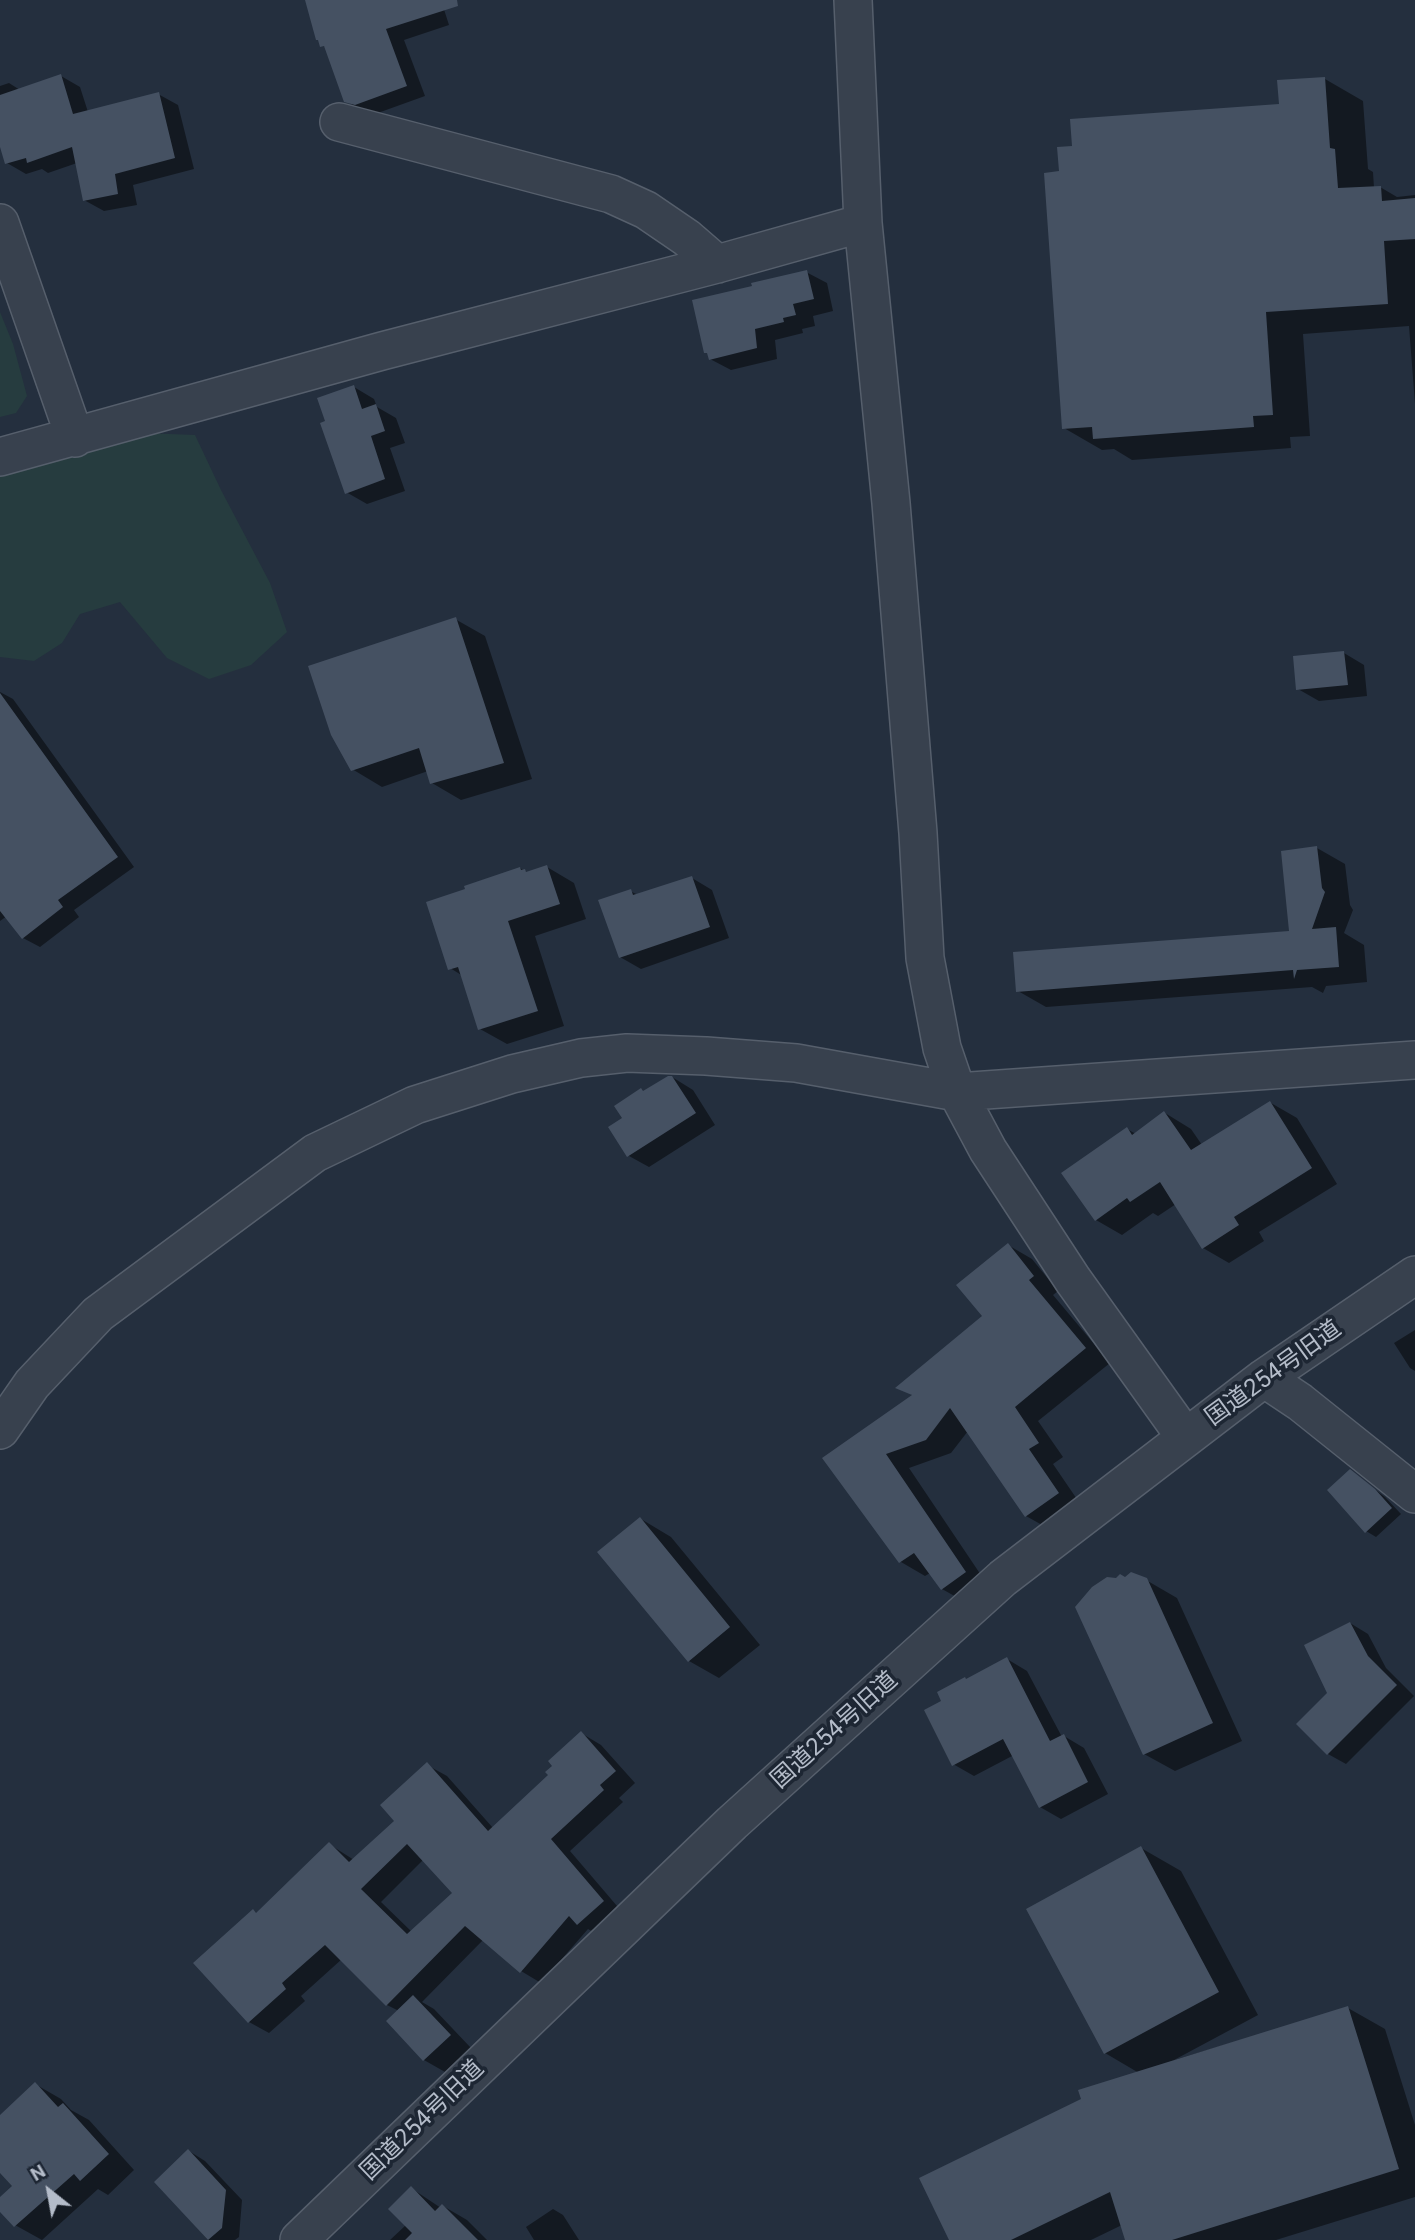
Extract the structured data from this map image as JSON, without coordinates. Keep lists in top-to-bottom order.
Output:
{
  "streets": {
    "street": ["国道254号旧道"]
  },
  "north": "top left"
}
